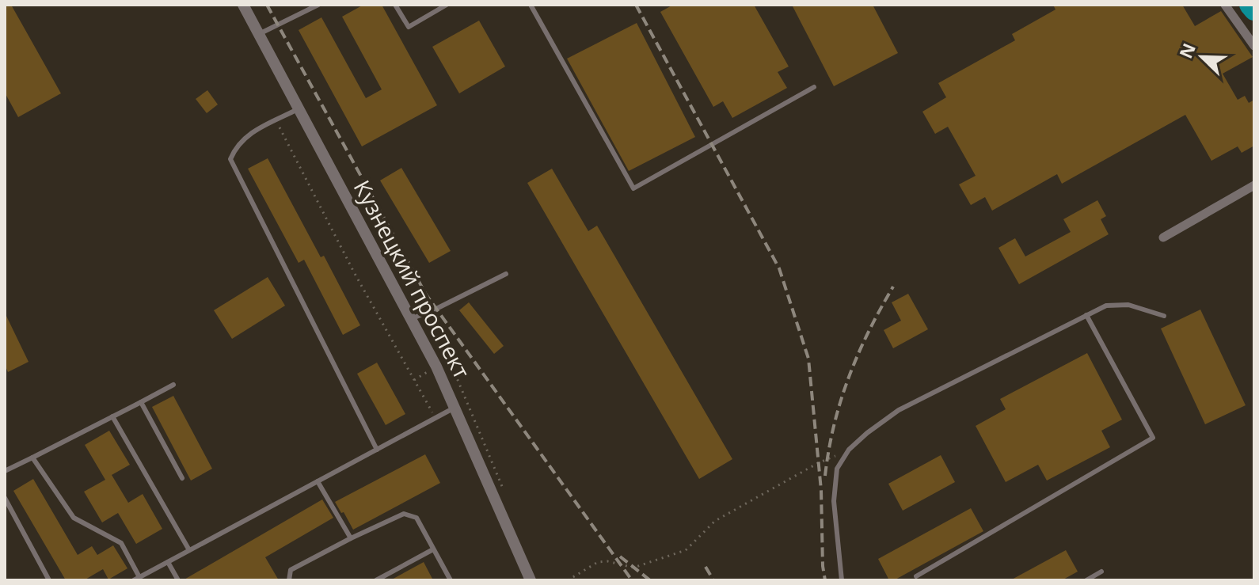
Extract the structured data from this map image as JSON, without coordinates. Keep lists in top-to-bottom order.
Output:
{
  "streets": {
    "street": ["Кузнецкий проспект"]
  },
  "north": "top left"
}
